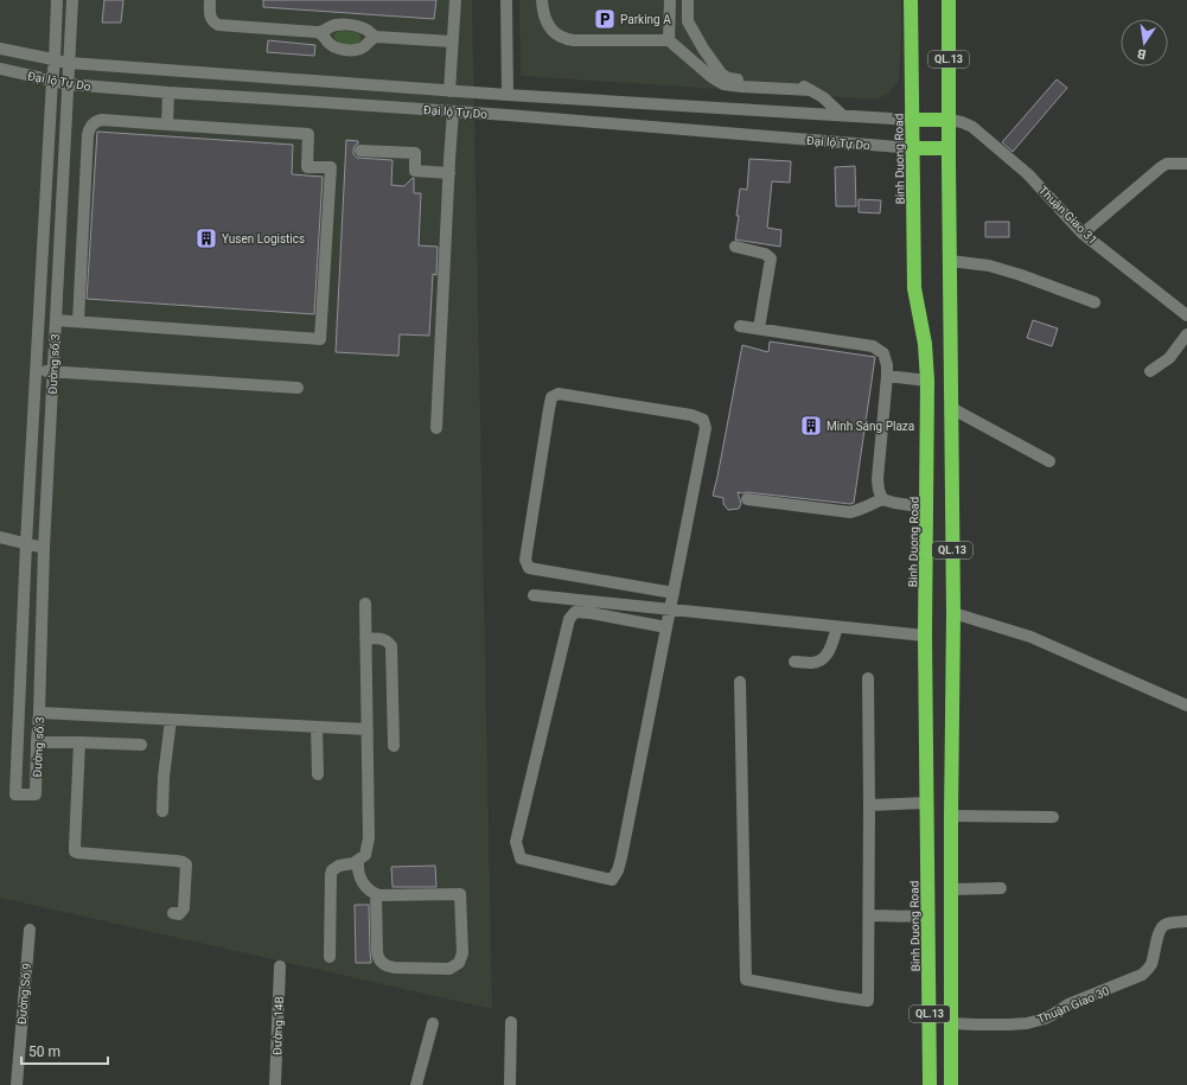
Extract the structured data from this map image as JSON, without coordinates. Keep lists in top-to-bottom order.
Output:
{
  "streets": {
    "highway": ["QL.13", "Binh Duong Road"],
    "street": [
      "Đại lộ Tự Do",
      "Thuận Giao 31",
      "Đường số 3",
      "Đường Số 9",
      "Thuận Giao 30",
      "Đường 14B"
    ]
  },
  "crossings": [
    ["QL.13", "Thuận Giao 31"],
    ["QL.13", "Thuận Giao 30"],
    ["Đại lộ Tự Do", "Binh Duong Road"],
    ["Đại lộ Tự Do", "Đường số 3"]
  ],
  "places": {
    "parking": ["Parking A"],
    "building": ["Yusen Logistics", "Minh Sáng Plaza"]
  },
  "scale_bar": "50 m",
  "north": "bottom"
}
